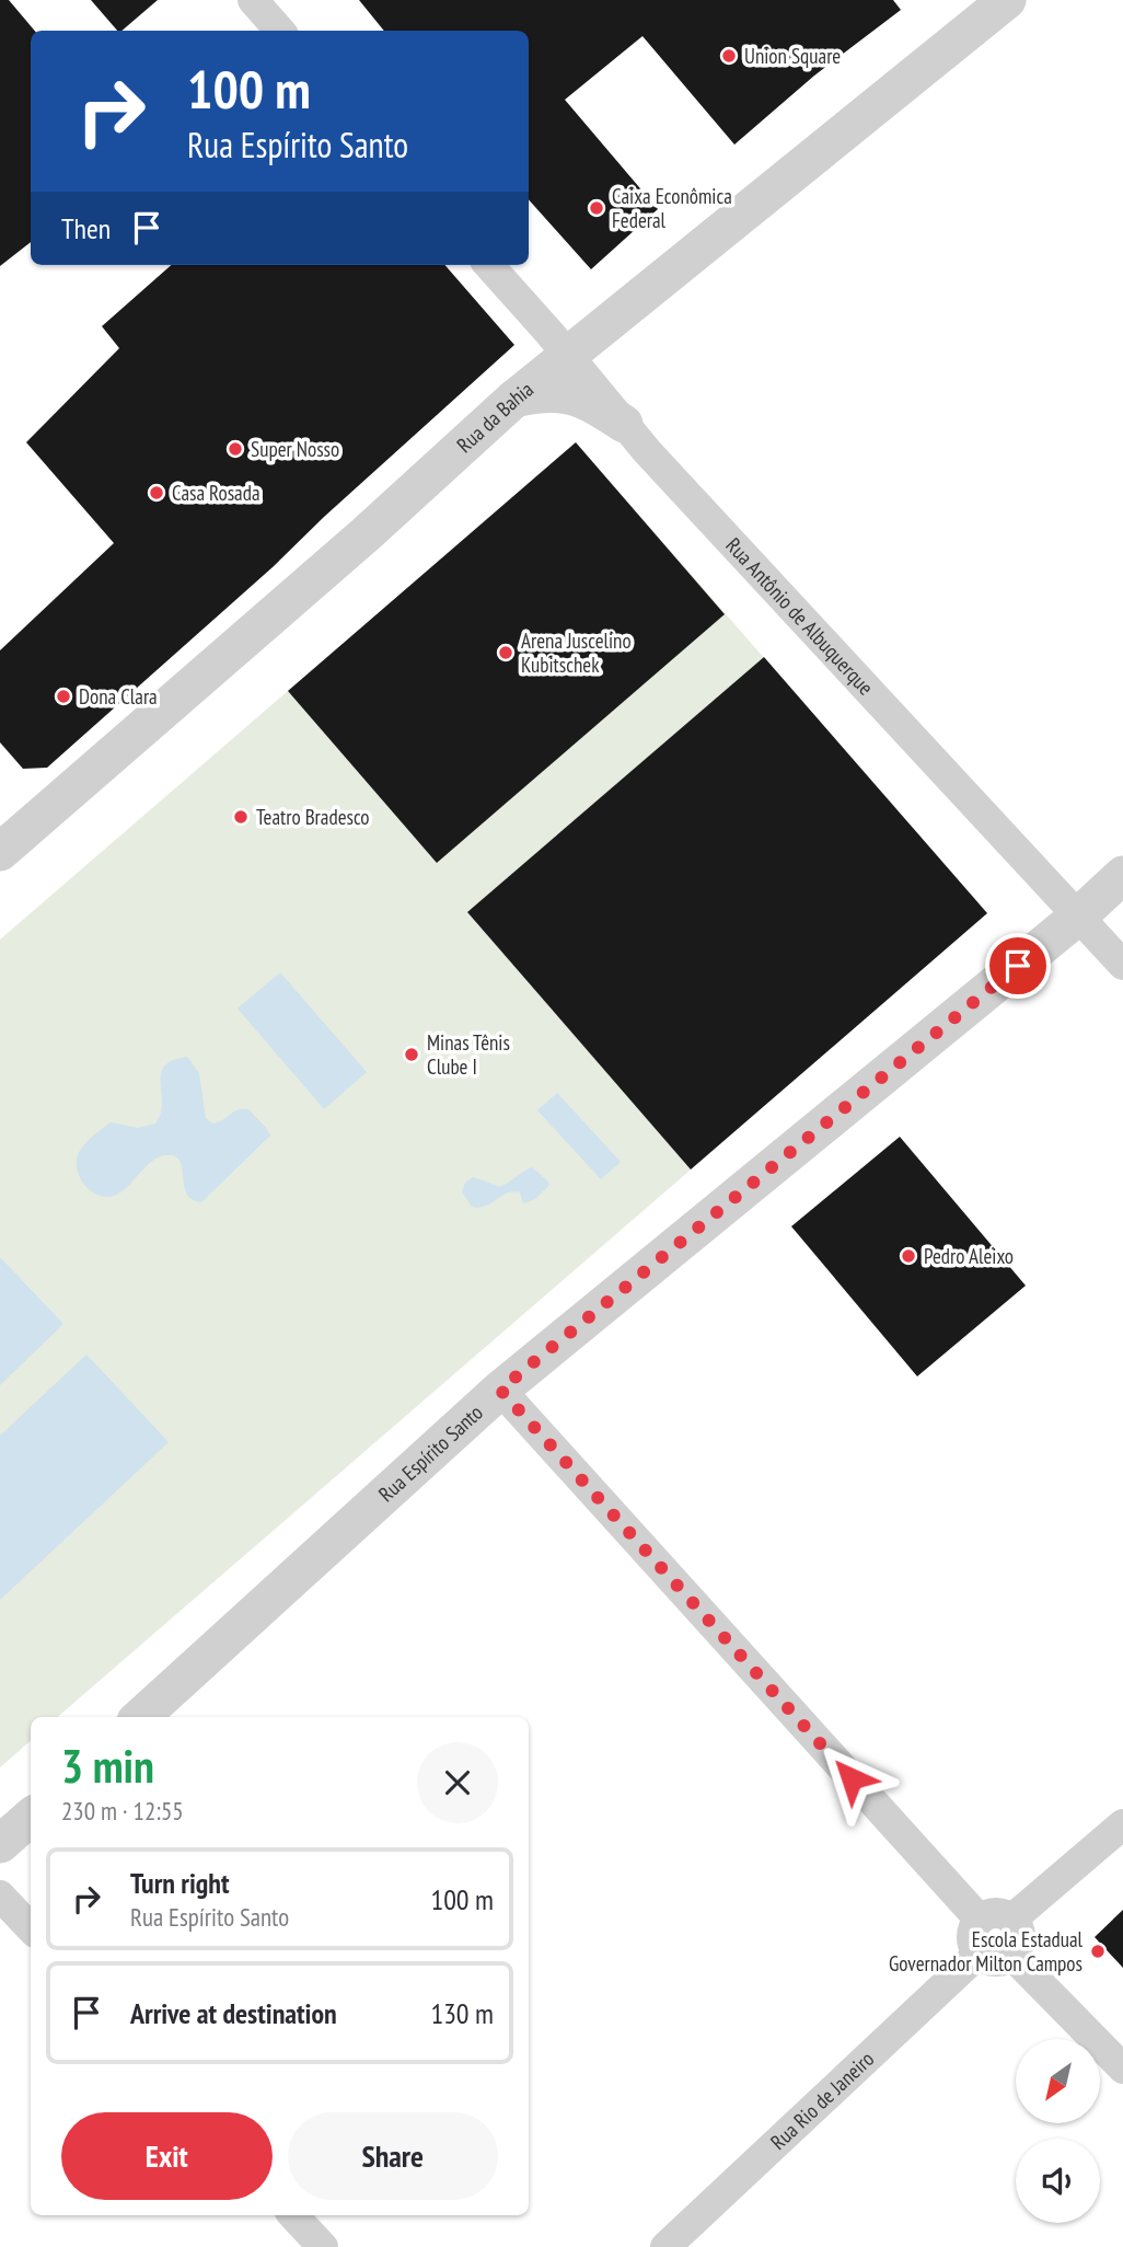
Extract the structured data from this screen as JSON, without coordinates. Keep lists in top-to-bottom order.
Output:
{
  "streets": {
    "street": [
      "Rua da Bahia",
      "Rua Antônio de Albuquerque",
      "Rua Espírito Santo",
      "Rua Rio de Janeiro"
    ]
  },
  "crossings": [
    ["Rua da Bahia", "Rua Antônio de Albuquerque"],
    ["Rua Antônio de Albuquerque", "Rua Espírito Santo"]
  ],
  "places": [
    "Union Square",
    "Caixa Econômica Federal",
    "Super Nosso",
    "Casa Rosada",
    "Arena Juscelino Kubitschek",
    "Dona Clara",
    "Teatro Bradesco",
    "Minas Tênis Clube I",
    "Pedro Aleixo",
    "Escola Estadual Governador Milton Campos"
  ],
  "north": "bottom left",
  "page": {
    "turn": ["100 m", "Rua Espírito Santo"],
    "then": "Then",
    "heading": ["3 min", "230 m · 12:55"],
    "list": [
      {
        "name": "Turn right",
        "note": "Rua Espírito Santo",
        "value": "100 m"
      },
      {
        "name": "Arrive at destination",
        "value": "130 m"
      }
    ],
    "buttons": ["Exit", "Share"]
  }
}
